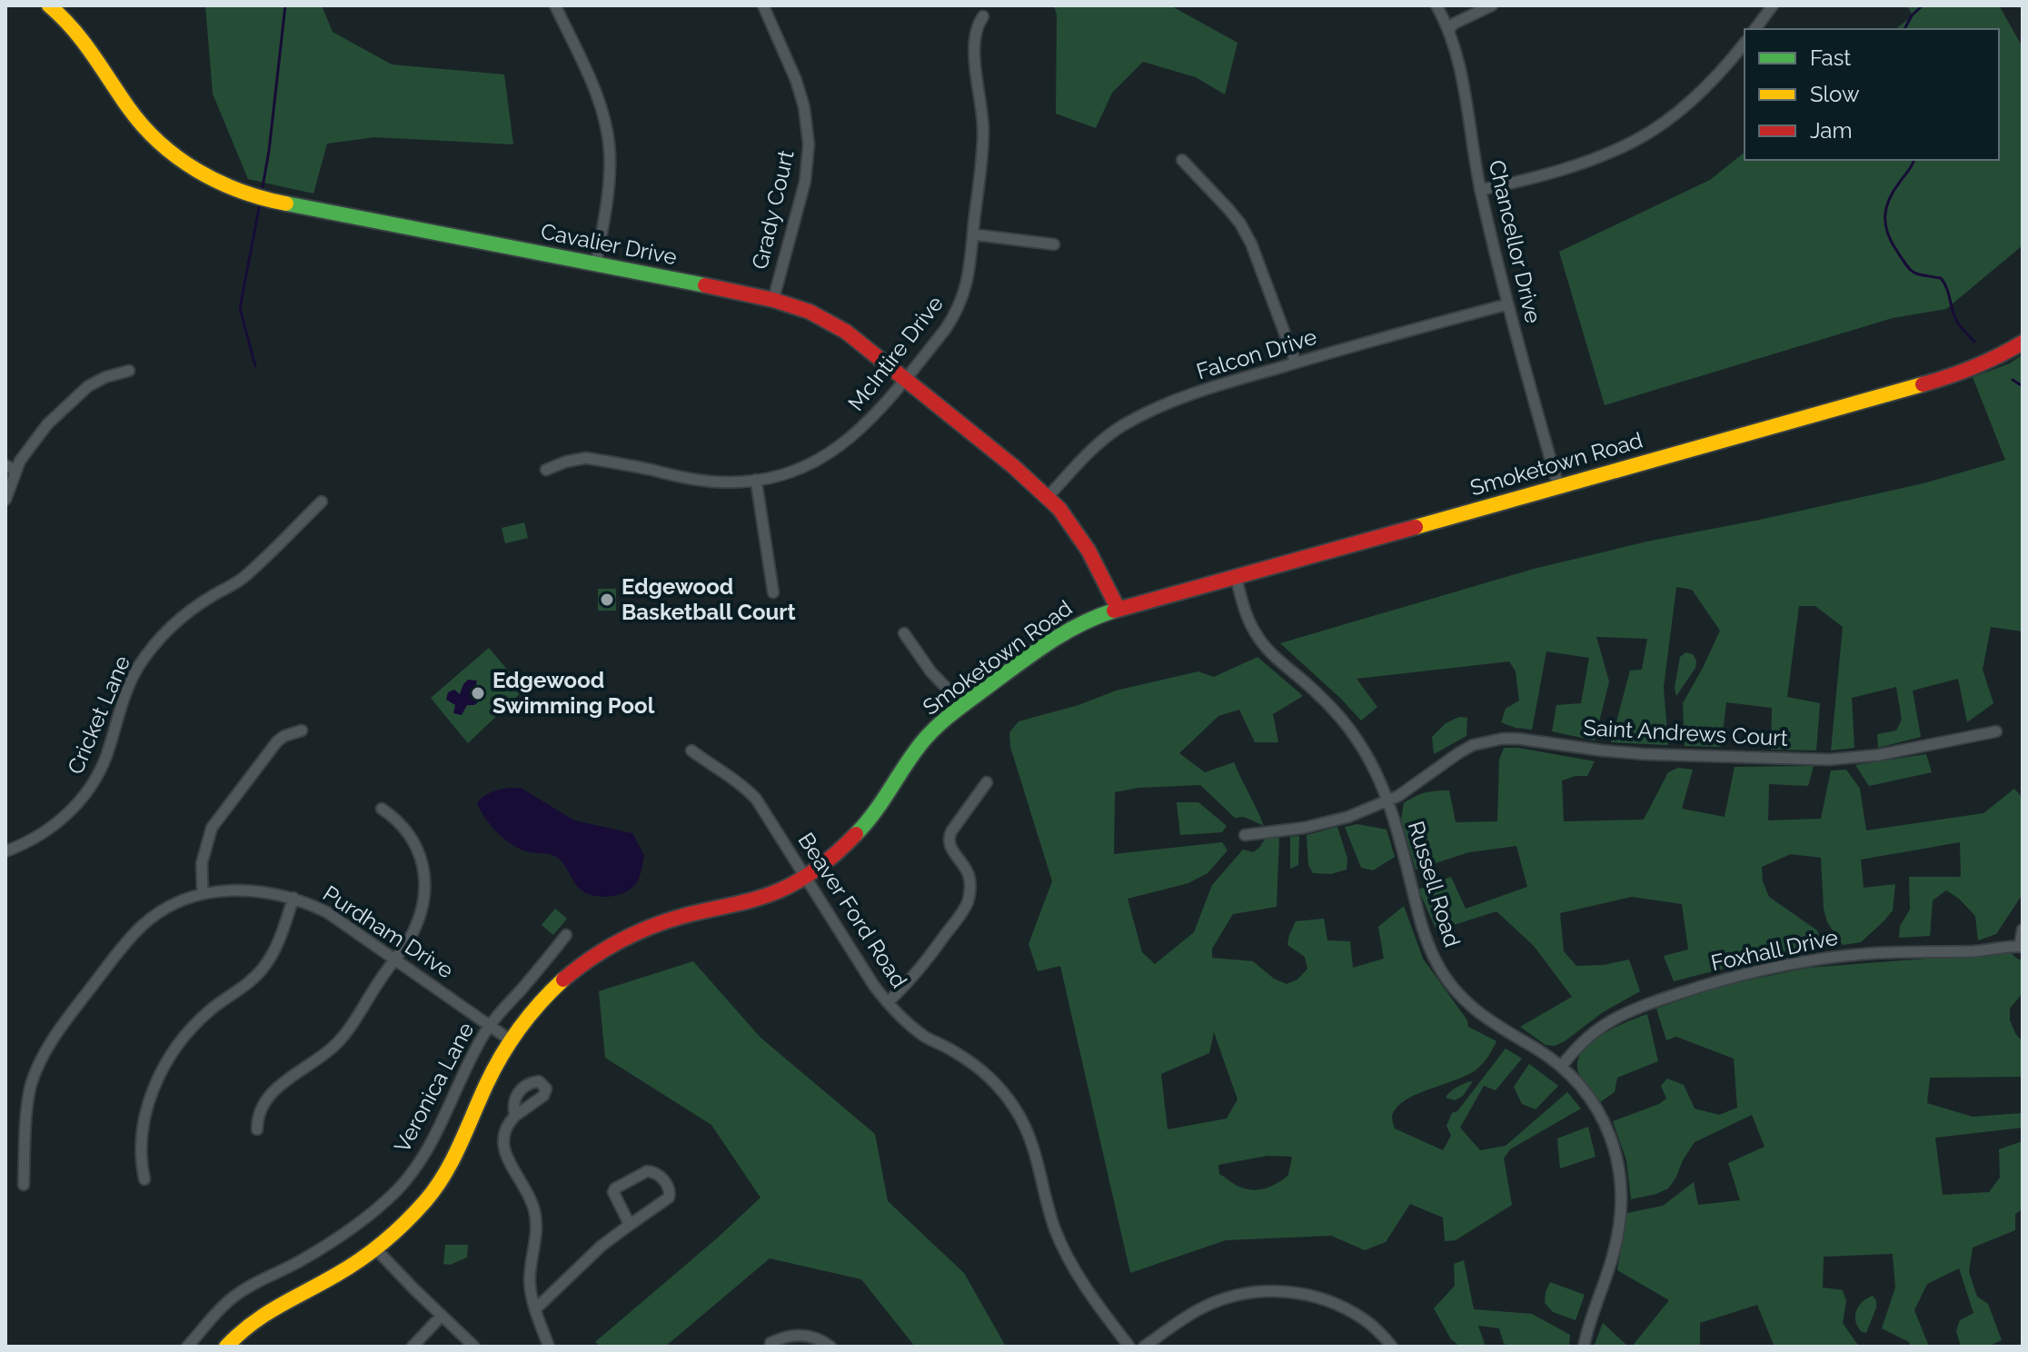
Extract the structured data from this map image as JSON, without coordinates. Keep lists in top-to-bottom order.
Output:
{
  "streets": {
    "main road": ["Cavalier Drive", "Smoketown Road"],
    "street": [
      "Grady Court",
      "Chancellor Drive",
      "McIntire Drive",
      "Falcon Drive",
      "Cricket Lane",
      "Saint Andrews Court",
      "Russell Road",
      "Beaver Ford Road",
      "Purdham Drive",
      "Foxhall Drive",
      "Veronica Lane"
    ]
  },
  "crossings": [
    ["Grady Court", "Cavalier Drive"],
    ["Chancellor Drive", "Falcon Drive"],
    ["Chancellor Drive", "Smoketown Road"],
    ["Cavalier Drive", "McIntire Drive"],
    ["Cavalier Drive", "Falcon Drive"],
    ["Cavalier Drive", "Smoketown Road"],
    ["Smoketown Road", "Russell Road"],
    ["Smoketown Road", "Beaver Ford Road"],
    ["Smoketown Road", "Purdham Drive"],
    ["Saint Andrews Court", "Russell Road"],
    ["Russell Road", "Foxhall Drive"],
    ["Purdham Drive", "Veronica Lane"]
  ],
  "places": ["Edgewood Basketball Court", "Edgewood Swimming Pool"],
  "legend": ["Fast", "Slow", "Jam"]
}
